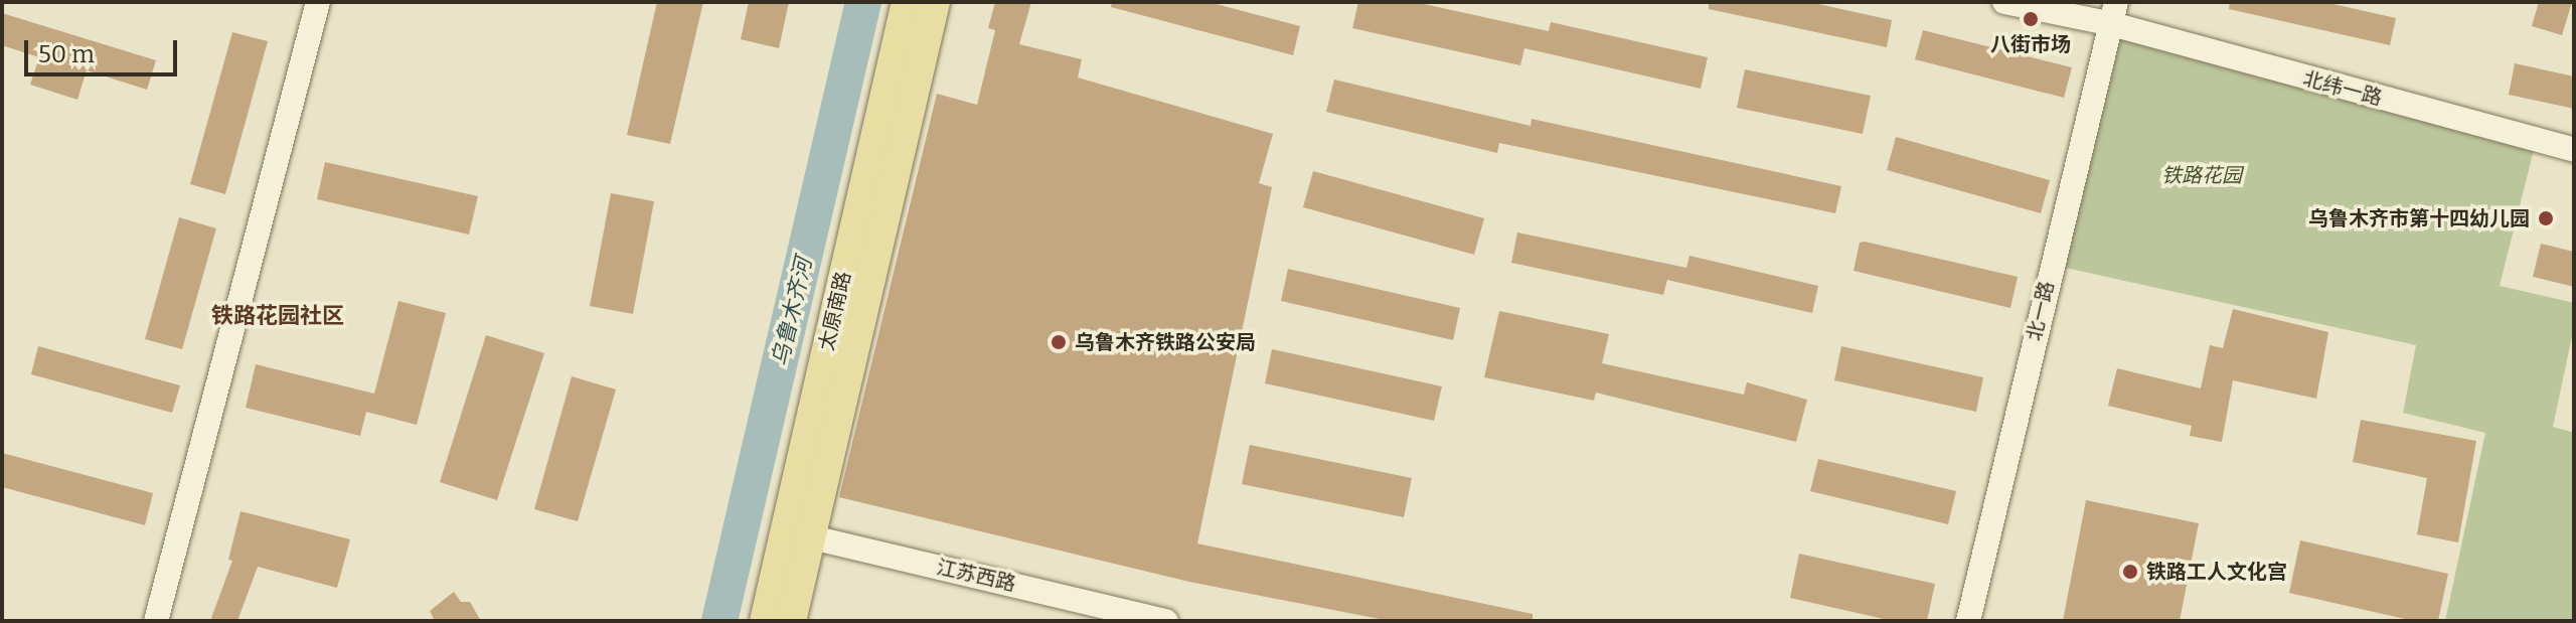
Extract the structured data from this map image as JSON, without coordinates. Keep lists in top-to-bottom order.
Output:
{
  "streets": {
    "main road": ["太原南路"],
    "street": ["北纬一路", "北一路", "江苏西路"]
  },
  "crossings": [
    ["北纬一路", "北一路"],
    ["太原南路", "江苏西路"]
  ],
  "districts": ["铁路花园社区"],
  "water": ["乌鲁木齐河"],
  "parks": ["铁路花园"],
  "places": [
    "八街市场",
    "乌鲁木齐市第十四幼儿园",
    "乌鲁木齐铁路公安局",
    "铁路工人文化宫"
  ],
  "scale_bar": "50 m"
}
